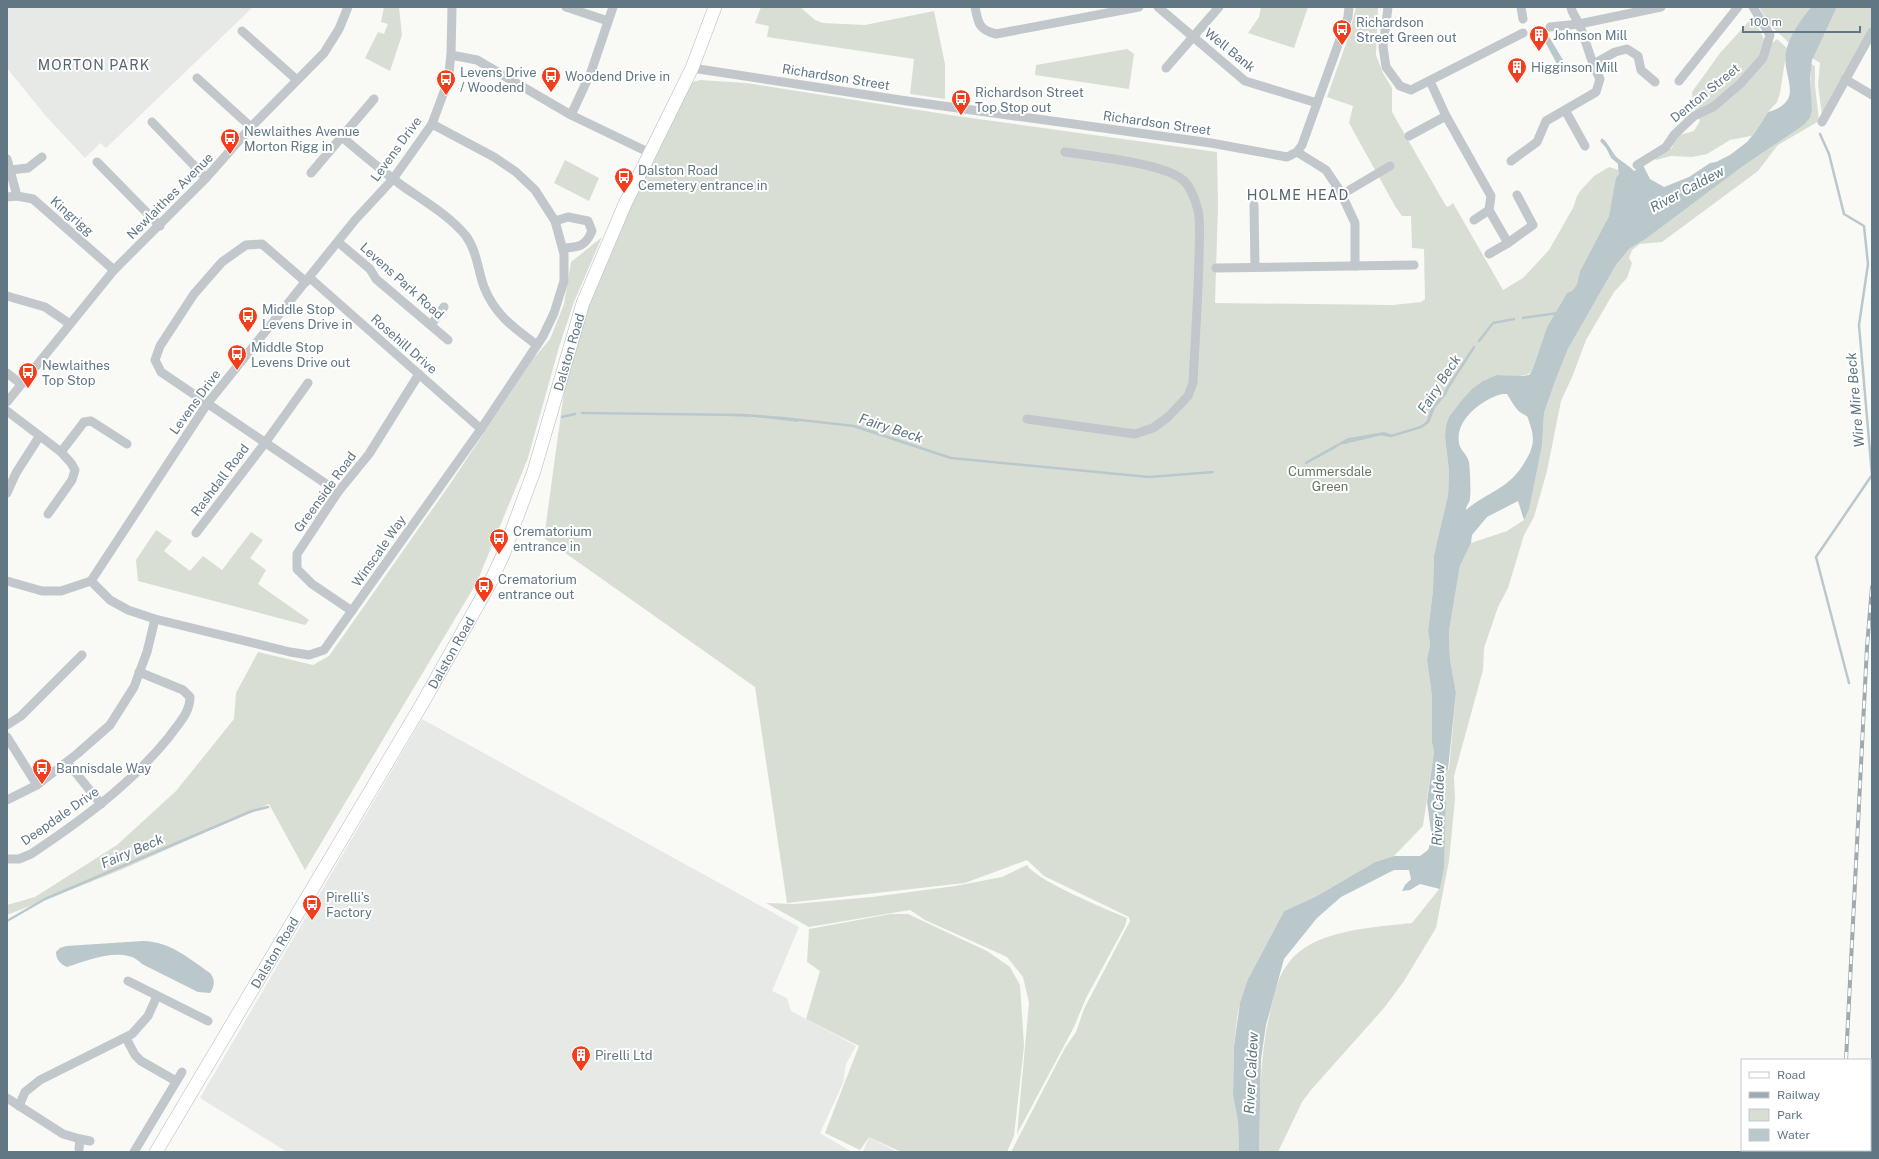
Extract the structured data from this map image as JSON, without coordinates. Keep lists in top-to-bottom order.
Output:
{
  "streets": {
    "main road": ["Dalston Road"],
    "street": [
      "Well Bank",
      "Richardson Street",
      "Denton Street",
      "Levens Drive",
      "Newlaithes Avenue",
      "Kingrigg",
      "Levens Park Road",
      "Rosehill Drive",
      "Rashdall Road",
      "Greenside Road",
      "Winscale Way",
      "Deepdale Drive"
    ]
  },
  "crossings": [
    ["Richardson Street", "Dalston Road"],
    ["Levens Drive", "Levens Park Road"],
    ["Levens Drive", "Rosehill Drive"],
    ["Levens Drive", "Rashdall Road"],
    ["Levens Drive", "Winscale Way"],
    ["Newlaithes Avenue", "Kingrigg"],
    ["Rosehill Drive", "Rashdall Road"],
    ["Rosehill Drive", "Greenside Road"],
    ["Rosehill Drive", "Winscale Way"],
    ["Rashdall Road", "Greenside Road"],
    ["Greenside Road", "Winscale Way"]
  ],
  "districts": ["MORTON PARK", "HOLME HEAD"],
  "water": ["River Caldew", "Fairy Beck", "Wire Mire Beck"],
  "parks": ["Cummersdale Green"],
  "places": {
    "bus stop": [
      "Richardson Street Green out",
      "Woodend Drive in",
      "Levens Drive / Woodend",
      "Richardson Street Top Stop out",
      "Newlaithes Avenue Morton Rigg in",
      "Dalston Road Cemetery entrance in",
      "Middle Stop Levens Drive in",
      "Middle Stop Levens Drive out",
      "Newlaithes Top Stop",
      "Crematorium entrance in",
      "Crematorium entrance out",
      "Bannisdale Way",
      "Pirelli's Factory"
    ],
    "building": ["Johnson Mill", "Higginson Mill", "Pirelli Ltd"]
  },
  "legend": [
    "Road",
    "Railway",
    "Park",
    "Water"
  ],
  "scale_bar": "100 m"
}
